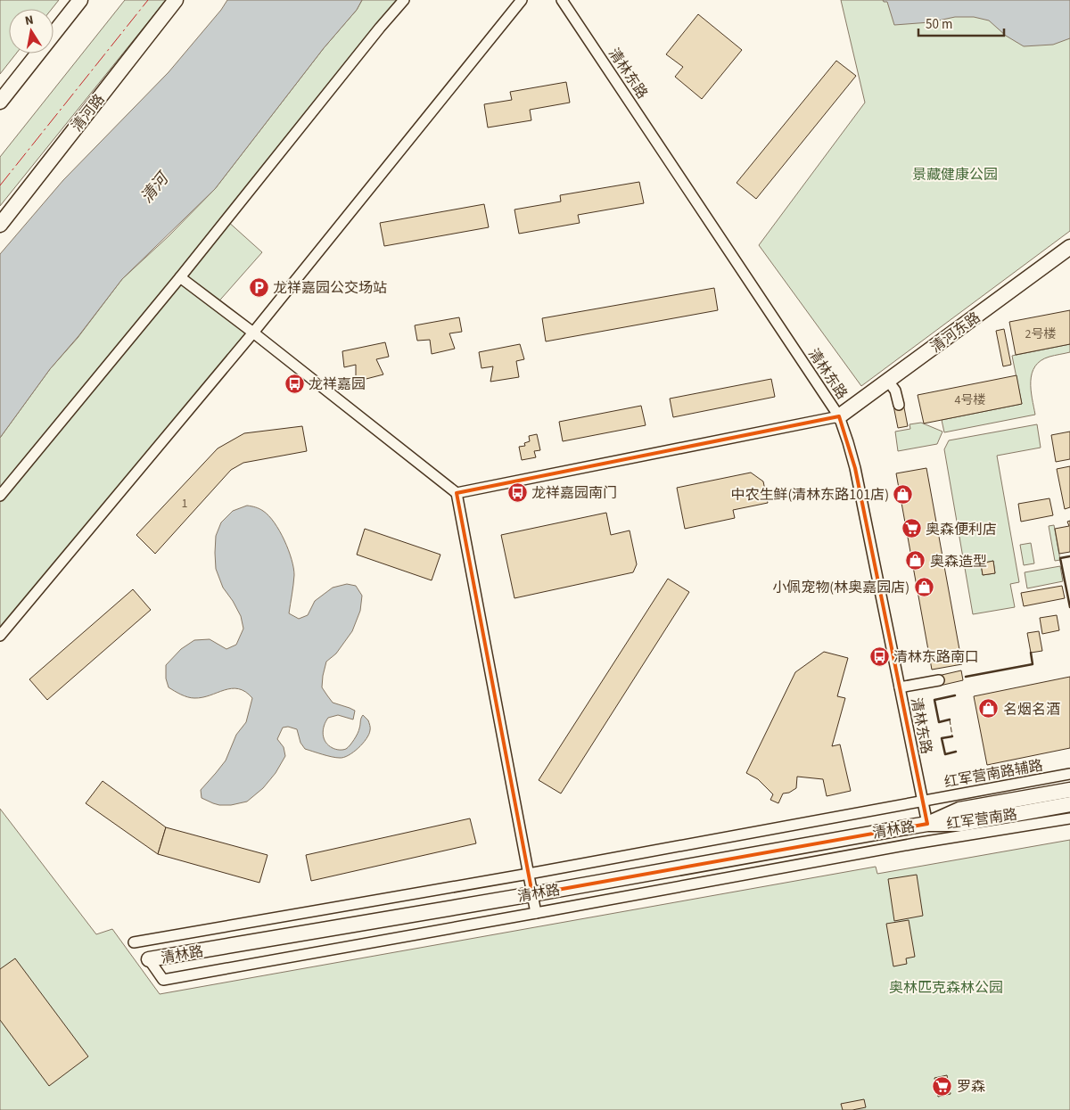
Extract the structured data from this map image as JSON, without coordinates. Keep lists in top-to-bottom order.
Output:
{
  "streets": {
    "street": [
      "清林东路",
      "清河路",
      "清河东路",
      "红军营南路辅路",
      "红军营南路",
      "清林路"
    ]
  },
  "crossings": [
    ["清林东路", "清河东路"],
    ["清林东路", "红军营南路辅路"],
    ["清林东路", "红军营南路"],
    ["清林东路", "清林路"],
    ["红军营南路", "清林路"]
  ],
  "water": ["清河"],
  "parks": ["景藏健康公园", "奥林匹克森林公园"],
  "places": {
    "parking": ["龙祥嘉园公交场站"],
    "bus stop": ["龙祥嘉园", "龙祥嘉园南门", "清林东路南口"],
    "shop": [
      "中农生鲜(清林东路101店)",
      "奥森造型",
      "小佩宠物(林奥嘉园店)",
      "名烟名酒"
    ],
    "supermarket": ["奥森便利店", "罗森"]
  },
  "house_numbers": ["2号楼", "4号楼", "1"],
  "scale_bar": "50 m",
  "north": "top"
}
